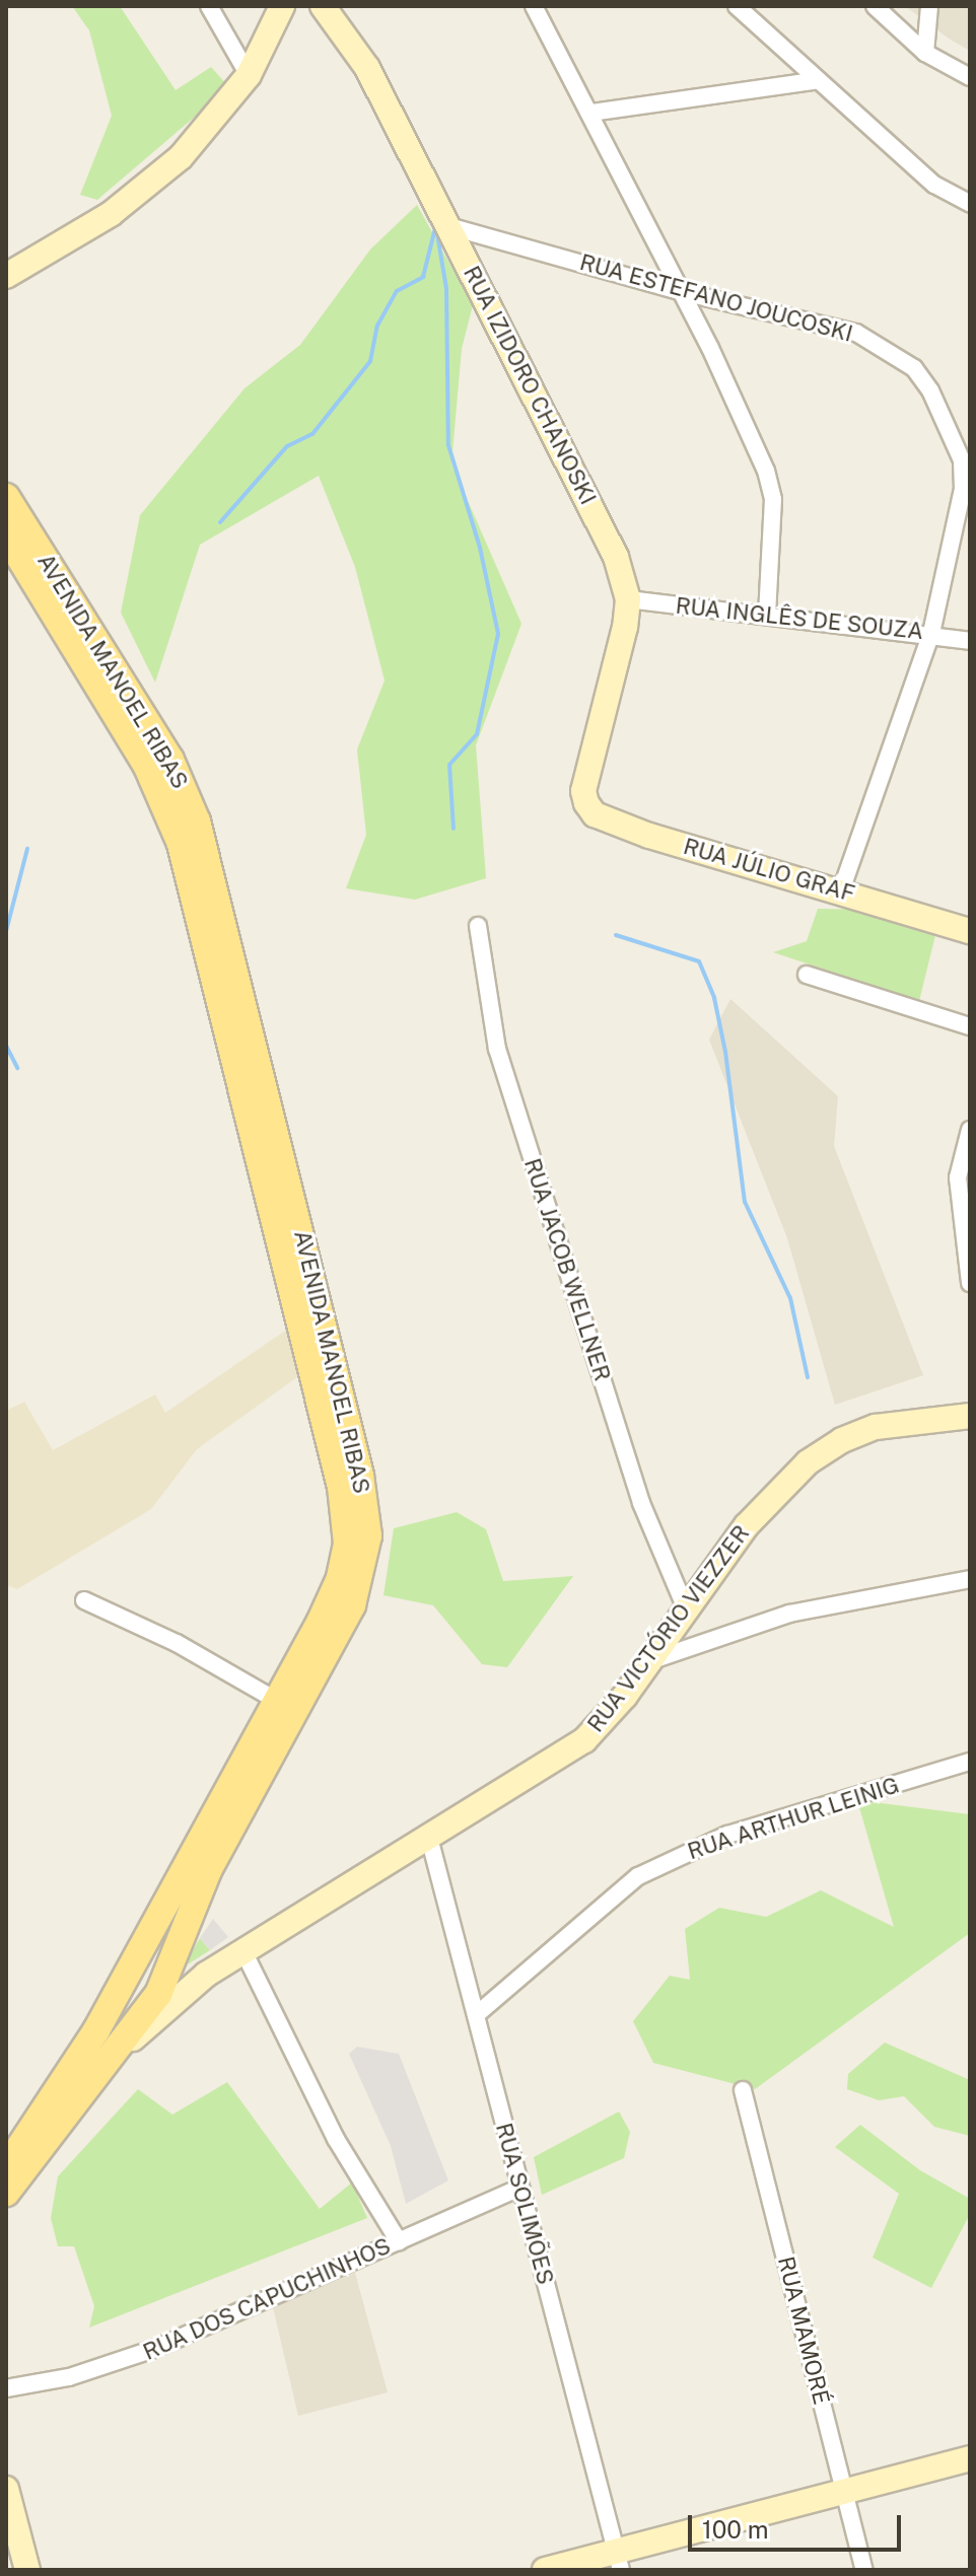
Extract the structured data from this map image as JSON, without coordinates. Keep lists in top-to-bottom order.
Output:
{
  "streets": {
    "main road": ["AVENIDA MANOEL RIBAS"],
    "street": [
      "RUA ESTEFANO JOUCOSKI",
      "RUA IZIDORO CHANOSKI",
      "RUA INGLÊS DE SOUZA",
      "RUA JÚLIO GRAF",
      "RUA JACOB WELLNER",
      "RUA VICTÓRIO VIEZZER",
      "RUA ARTHUR LEINIG",
      "RUA SOLIMÕES",
      "RUA DOS CAPUCHINHOS",
      "RUA MAMORÉ"
    ]
  },
  "crossings": [
    ["RUA ESTEFANO JOUCOSKI", "RUA IZIDORO CHANOSKI"],
    ["RUA ESTEFANO JOUCOSKI", "RUA INGLÊS DE SOUZA"],
    ["RUA ESTEFANO JOUCOSKI", "RUA JÚLIO GRAF"],
    ["RUA IZIDORO CHANOSKI", "RUA INGLÊS DE SOUZA"],
    ["RUA IZIDORO CHANOSKI", "RUA JÚLIO GRAF"],
    ["AVENIDA MANOEL RIBAS", "RUA VICTÓRIO VIEZZER"],
    ["RUA JACOB WELLNER", "RUA VICTÓRIO VIEZZER"],
    ["RUA VICTÓRIO VIEZZER", "RUA SOLIMÕES"],
    ["RUA ARTHUR LEINIG", "RUA SOLIMÕES"],
    ["RUA SOLIMÕES", "RUA DOS CAPUCHINHOS"]
  ],
  "scale_bar": "100 m"
}
